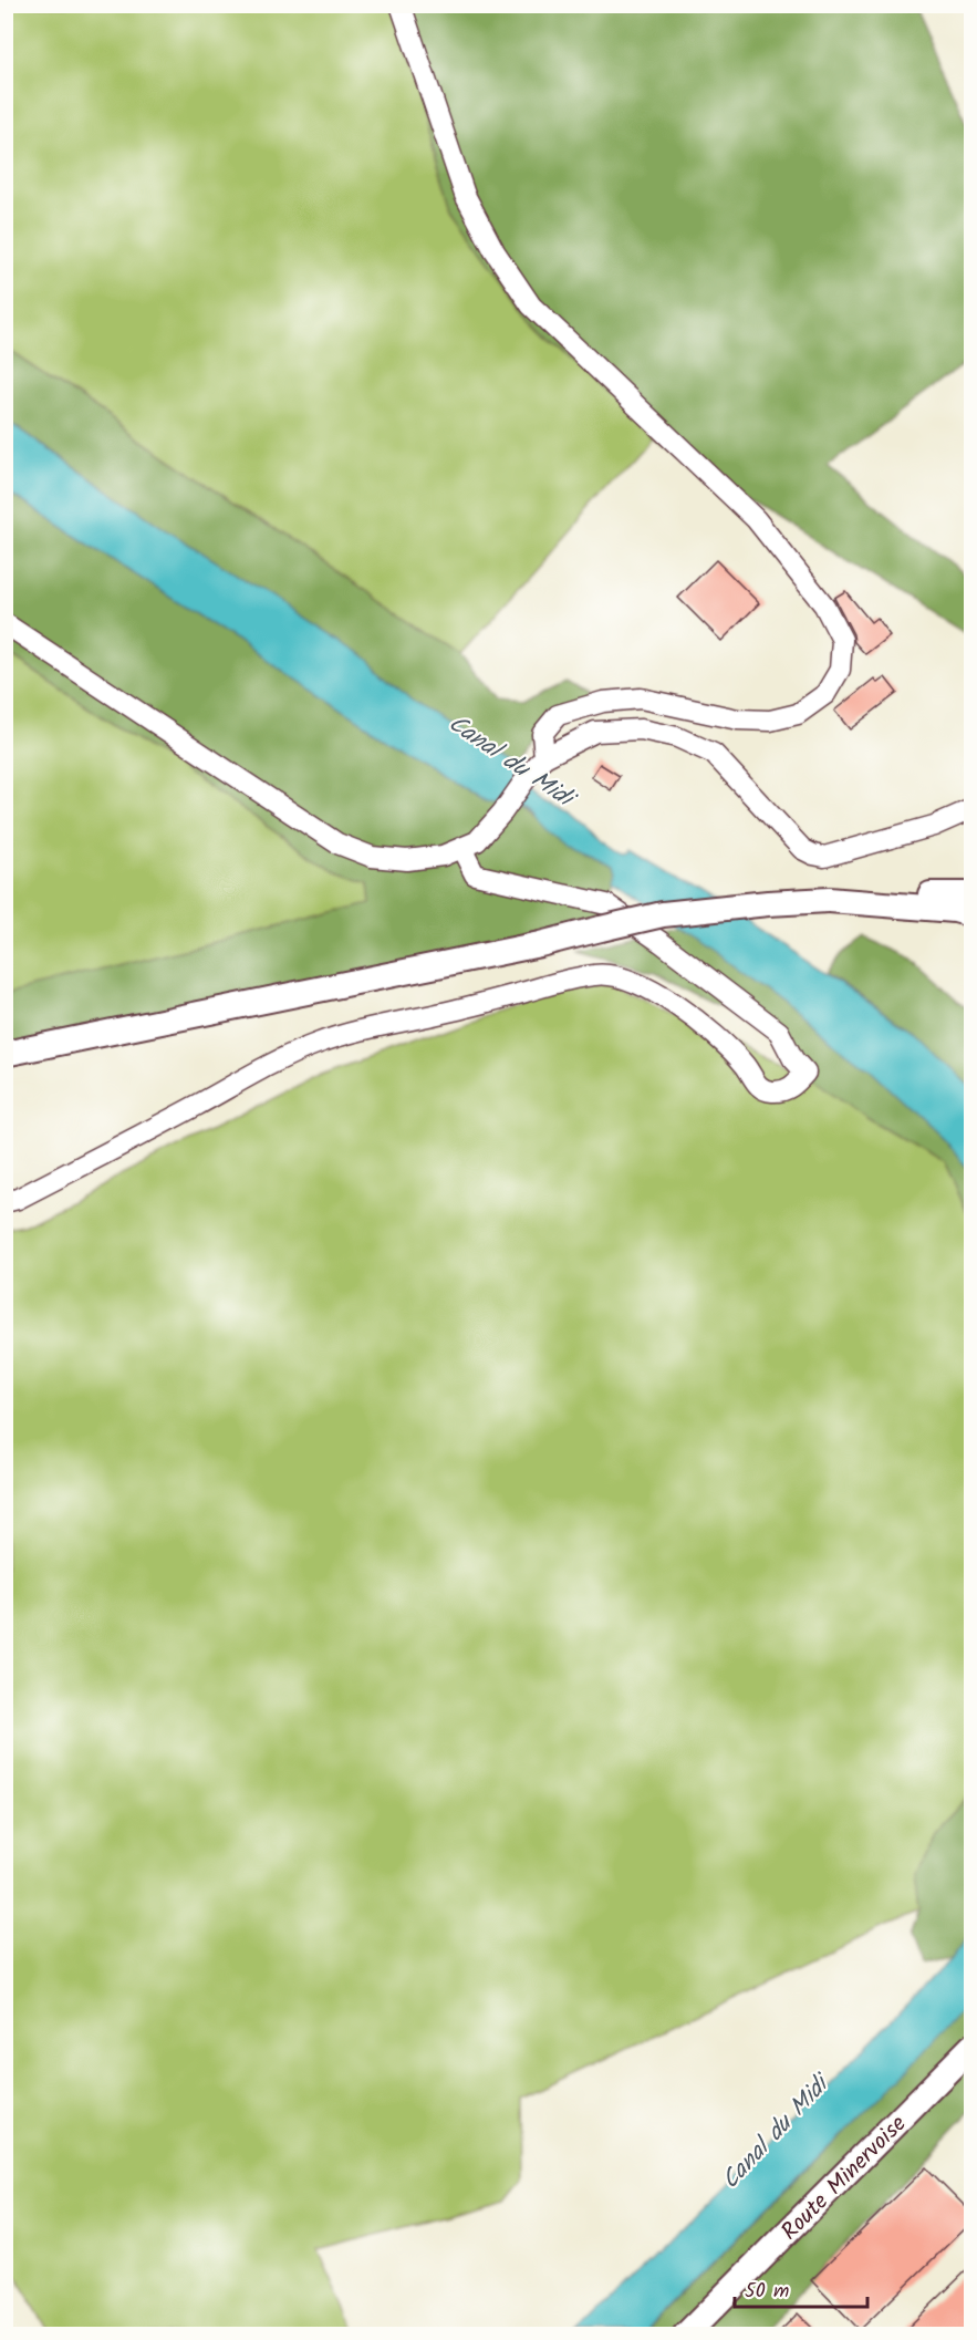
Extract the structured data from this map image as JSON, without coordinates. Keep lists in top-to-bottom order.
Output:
{
  "streets": {
    "main road": ["Route Minervoise"]
  },
  "water": ["Canal du Midi"],
  "scale_bar": "50 m"
}
